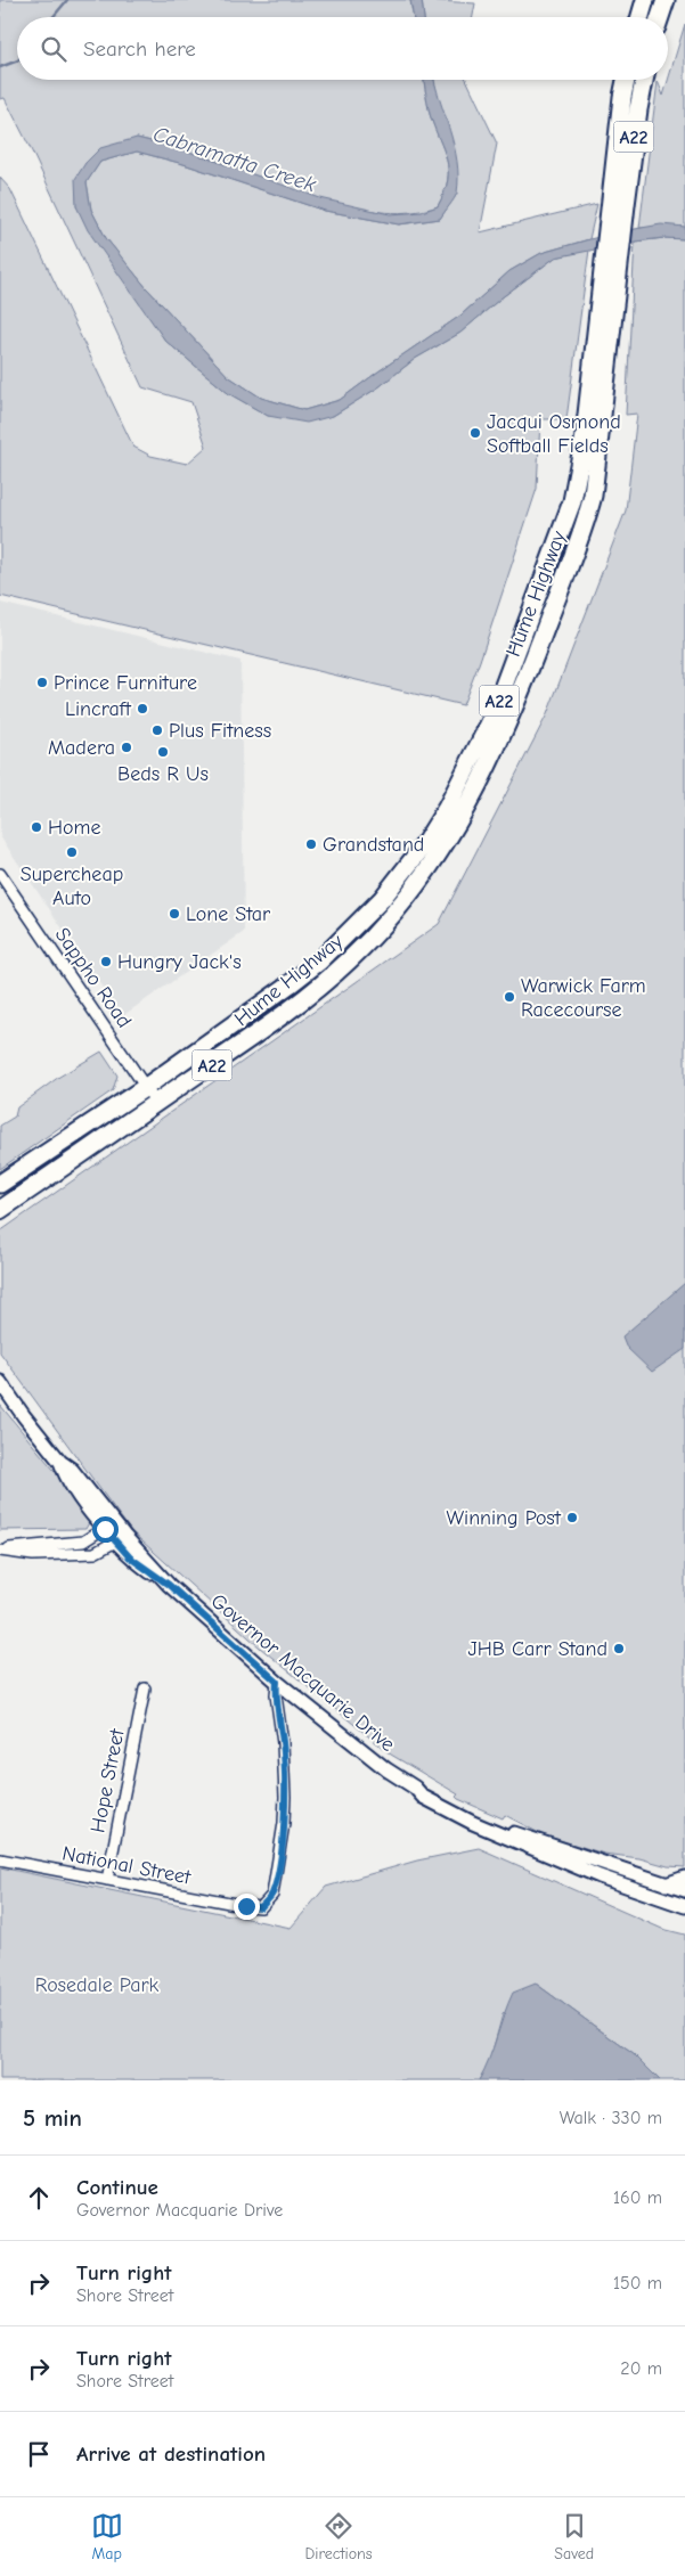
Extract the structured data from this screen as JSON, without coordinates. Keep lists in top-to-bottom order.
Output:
{
  "streets": {
    "highway": ["A22", "Hume Highway"],
    "main road": ["Governor Macquarie Drive"],
    "street": ["Sappho Road", "Hope Street", "National Street"]
  },
  "crossings": [
    ["Hume Highway", "Sappho Road"],
    ["Governor Macquarie Drive", "National Street"],
    ["Hope Street", "National Street"]
  ],
  "water": ["Cabramatta Creek"],
  "parks": ["Rosedale Park"],
  "places": [
    "Jacqui Osmond Softball Fields",
    "Prince Furniture",
    "Lincraft",
    "Plus Fitness",
    "Madera",
    "Beds R Us",
    "Home",
    "Grandstand",
    "Supercheap Auto",
    "Lone Star",
    "Hungry Jack's",
    "Warwick Farm Racecourse",
    "Winning Post",
    "JHB Carr Stand"
  ],
  "page": {
    "search": "Search here",
    "heading": ["5 min", "Walk · 330 m"],
    "list": [
      ["Continue", "Governor Macquarie Drive", "160 m"],
      ["Turn right", "Shore Street", "150 m"],
      ["Turn right", "Shore Street", "20 m"],
      "Arrive at destination"
    ],
    "nav": ["Map", "Directions", "Saved"]
  }
}
